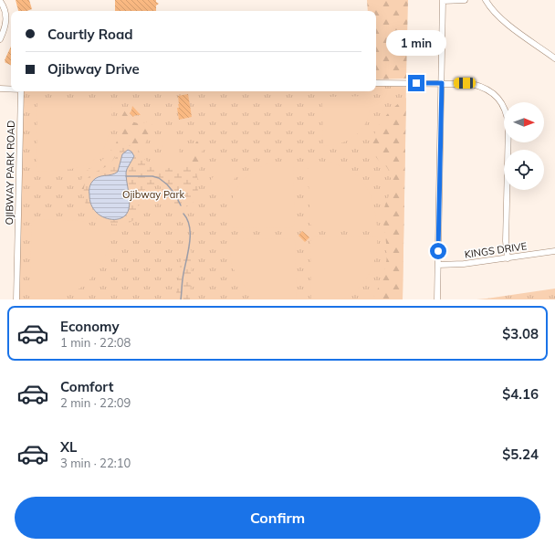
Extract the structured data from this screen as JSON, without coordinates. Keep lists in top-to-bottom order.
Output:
{
  "streets": {
    "street": ["OJIBWAY PARK ROAD", "KINGS DRIVE"]
  },
  "parks": ["Ojibway Park"],
  "north": "right",
  "page": {
    "banner": ["Courtly Road", "Ojibway Drive"],
    "bubble": "1 min",
    "list": [
      {
        "name": "Economy",
        "note": "1 min · 22:08",
        "value": "$3.08"
      },
      {
        "name": "Comfort",
        "note": "2 min · 22:09",
        "value": "$4.16"
      },
      {
        "name": "XL",
        "note": "3 min · 22:10",
        "value": "$5.24"
      }
    ],
    "buttons": "Confirm"
  }
}
